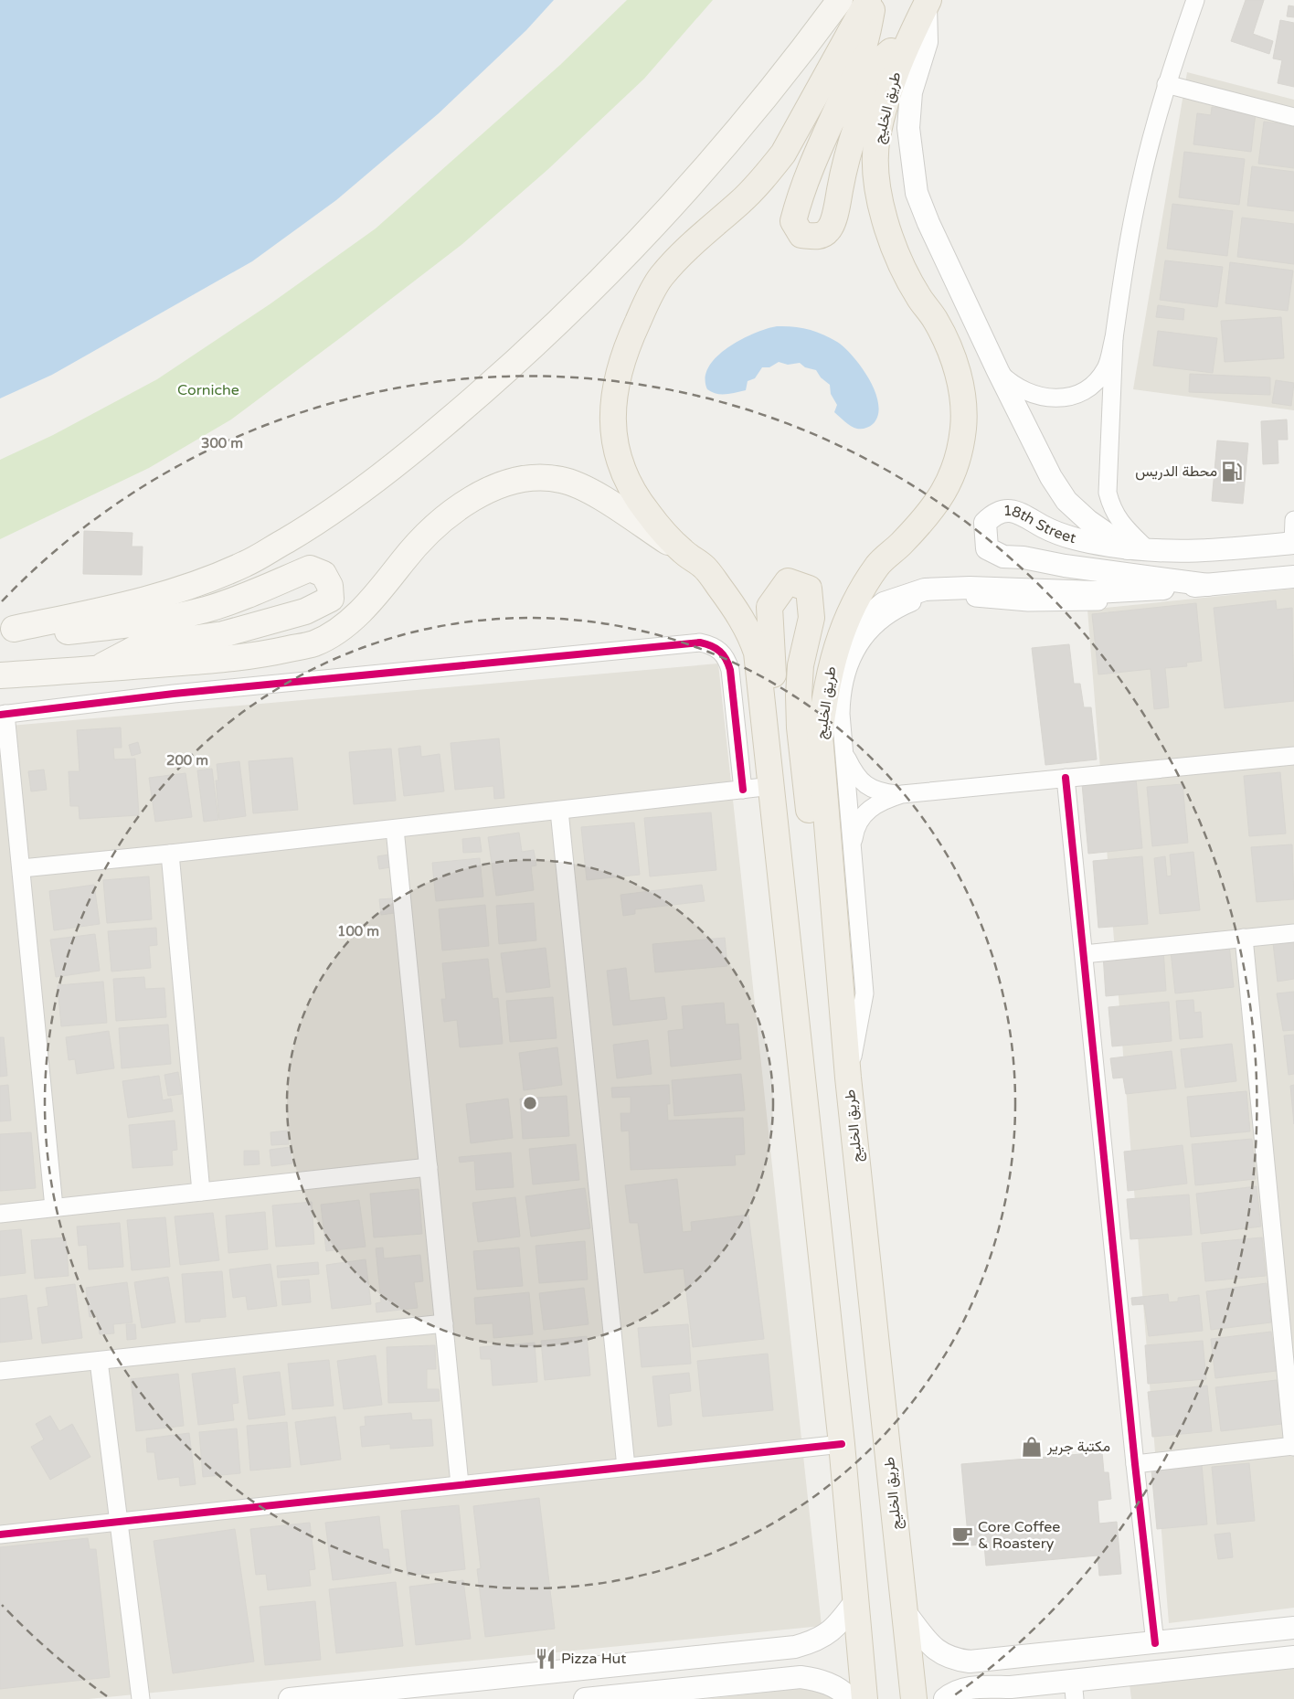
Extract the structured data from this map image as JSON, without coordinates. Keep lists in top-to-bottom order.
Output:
{
  "streets": {
    "main road": ["طريق الخليج"],
    "street": ["18th Street"]
  },
  "parks": ["Corniche"],
  "places": {
    "fuel station": ["محطة الدريس"],
    "shop": ["مكتبة جرير"],
    "cafe": ["Core Coffee & Roastery"],
    "restaurant": ["Pizza Hut"]
  },
  "rings": ["300 m", "200 m", "100 m"]
}
